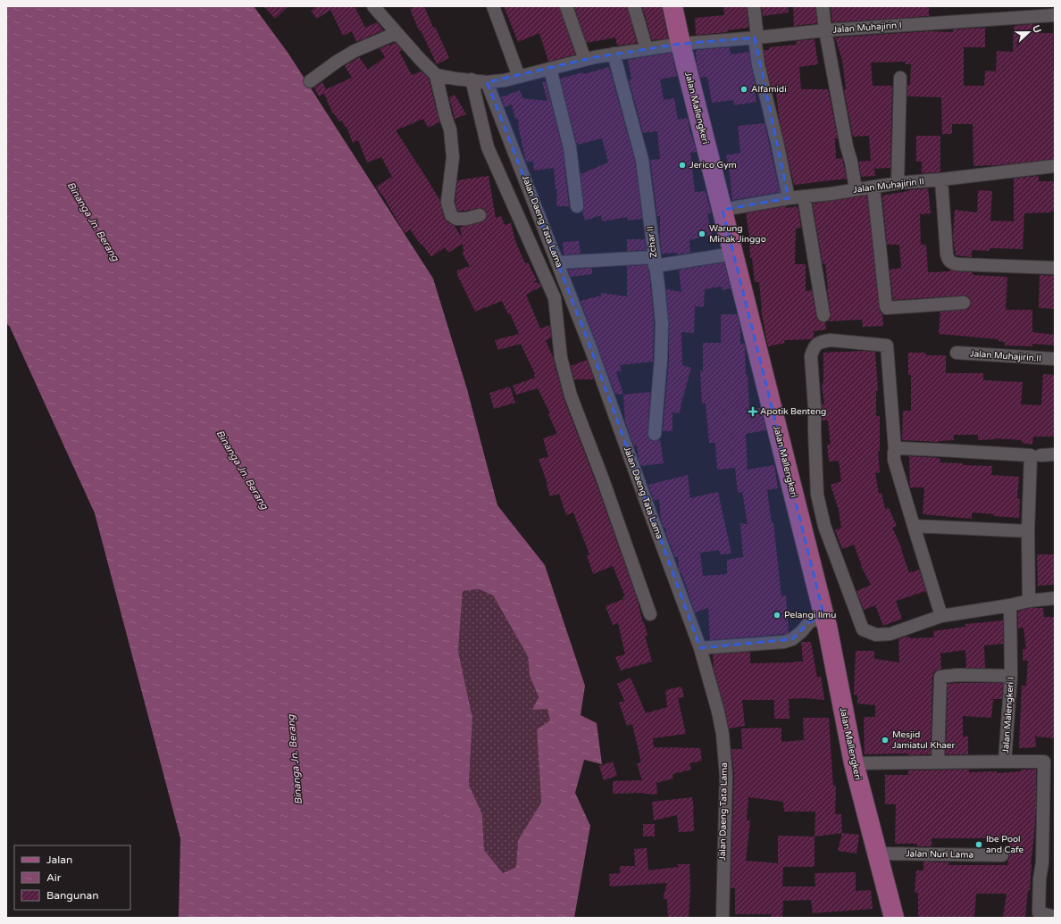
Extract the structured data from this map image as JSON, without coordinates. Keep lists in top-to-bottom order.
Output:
{
  "streets": {
    "main road": ["Jalan Mallengkeri"],
    "street": [
      "Jalan Muhajirin I",
      "Jalan Muhajirin II",
      "Jalan Daeng Tata Lama",
      "Zchar II",
      "Jalan Muhajirin.II",
      "Jalan Malengkeri I",
      "Jalan Nuri Lama"
    ]
  },
  "crossings": [
    ["Jalan Muhajirin I", "Jalan Mallengkeri"],
    ["Jalan Muhajirin I", "Jalan Daeng Tata Lama"],
    ["Jalan Muhajirin I", "Zchar II"],
    ["Jalan Mallengkeri", "Jalan Muhajirin II"],
    ["Jalan Mallengkeri", "Jalan Malengkeri I"],
    ["Jalan Mallengkeri", "Jalan Nuri Lama"]
  ],
  "water": ["Binanga Jn. Berang"],
  "places": {
    "other": [
      "Alfamidi",
      "Jerico Gym",
      "Warung Minak Jinggo",
      "Pelangi Ilmu",
      "Mesjid Jamiatul Khaer",
      "Ibe Pool and Cafe"
    ],
    "health": ["Apotik Benteng"]
  },
  "legend": ["Jalan", "Air", "Bangunan"],
  "north": "right"
}
